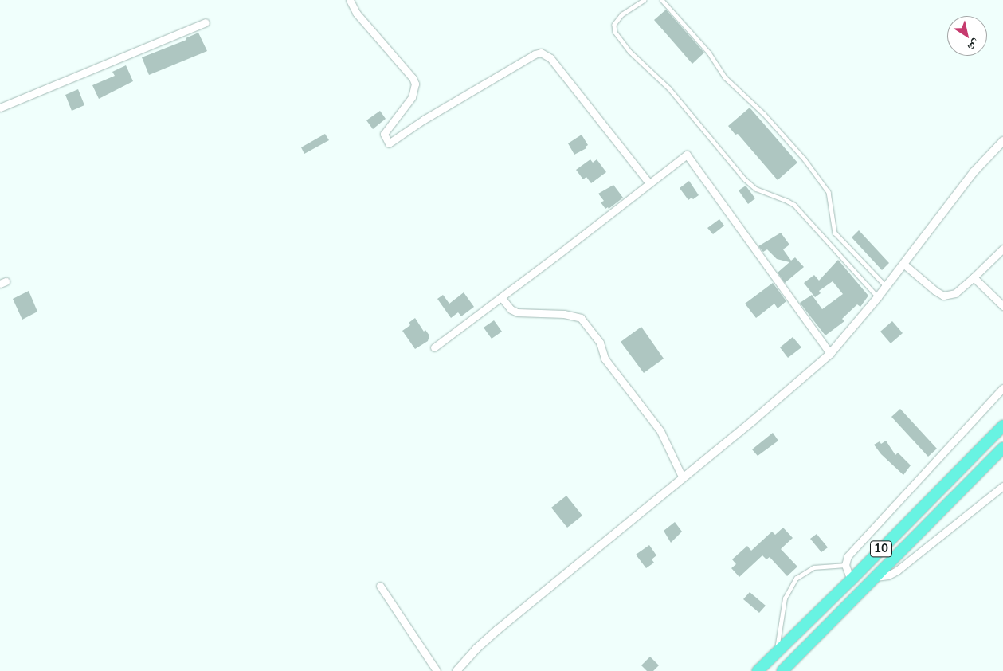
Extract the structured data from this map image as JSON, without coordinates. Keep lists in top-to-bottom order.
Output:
{
  "streets": {
    "highway": ["10"]
  },
  "north": "bottom right"
}
